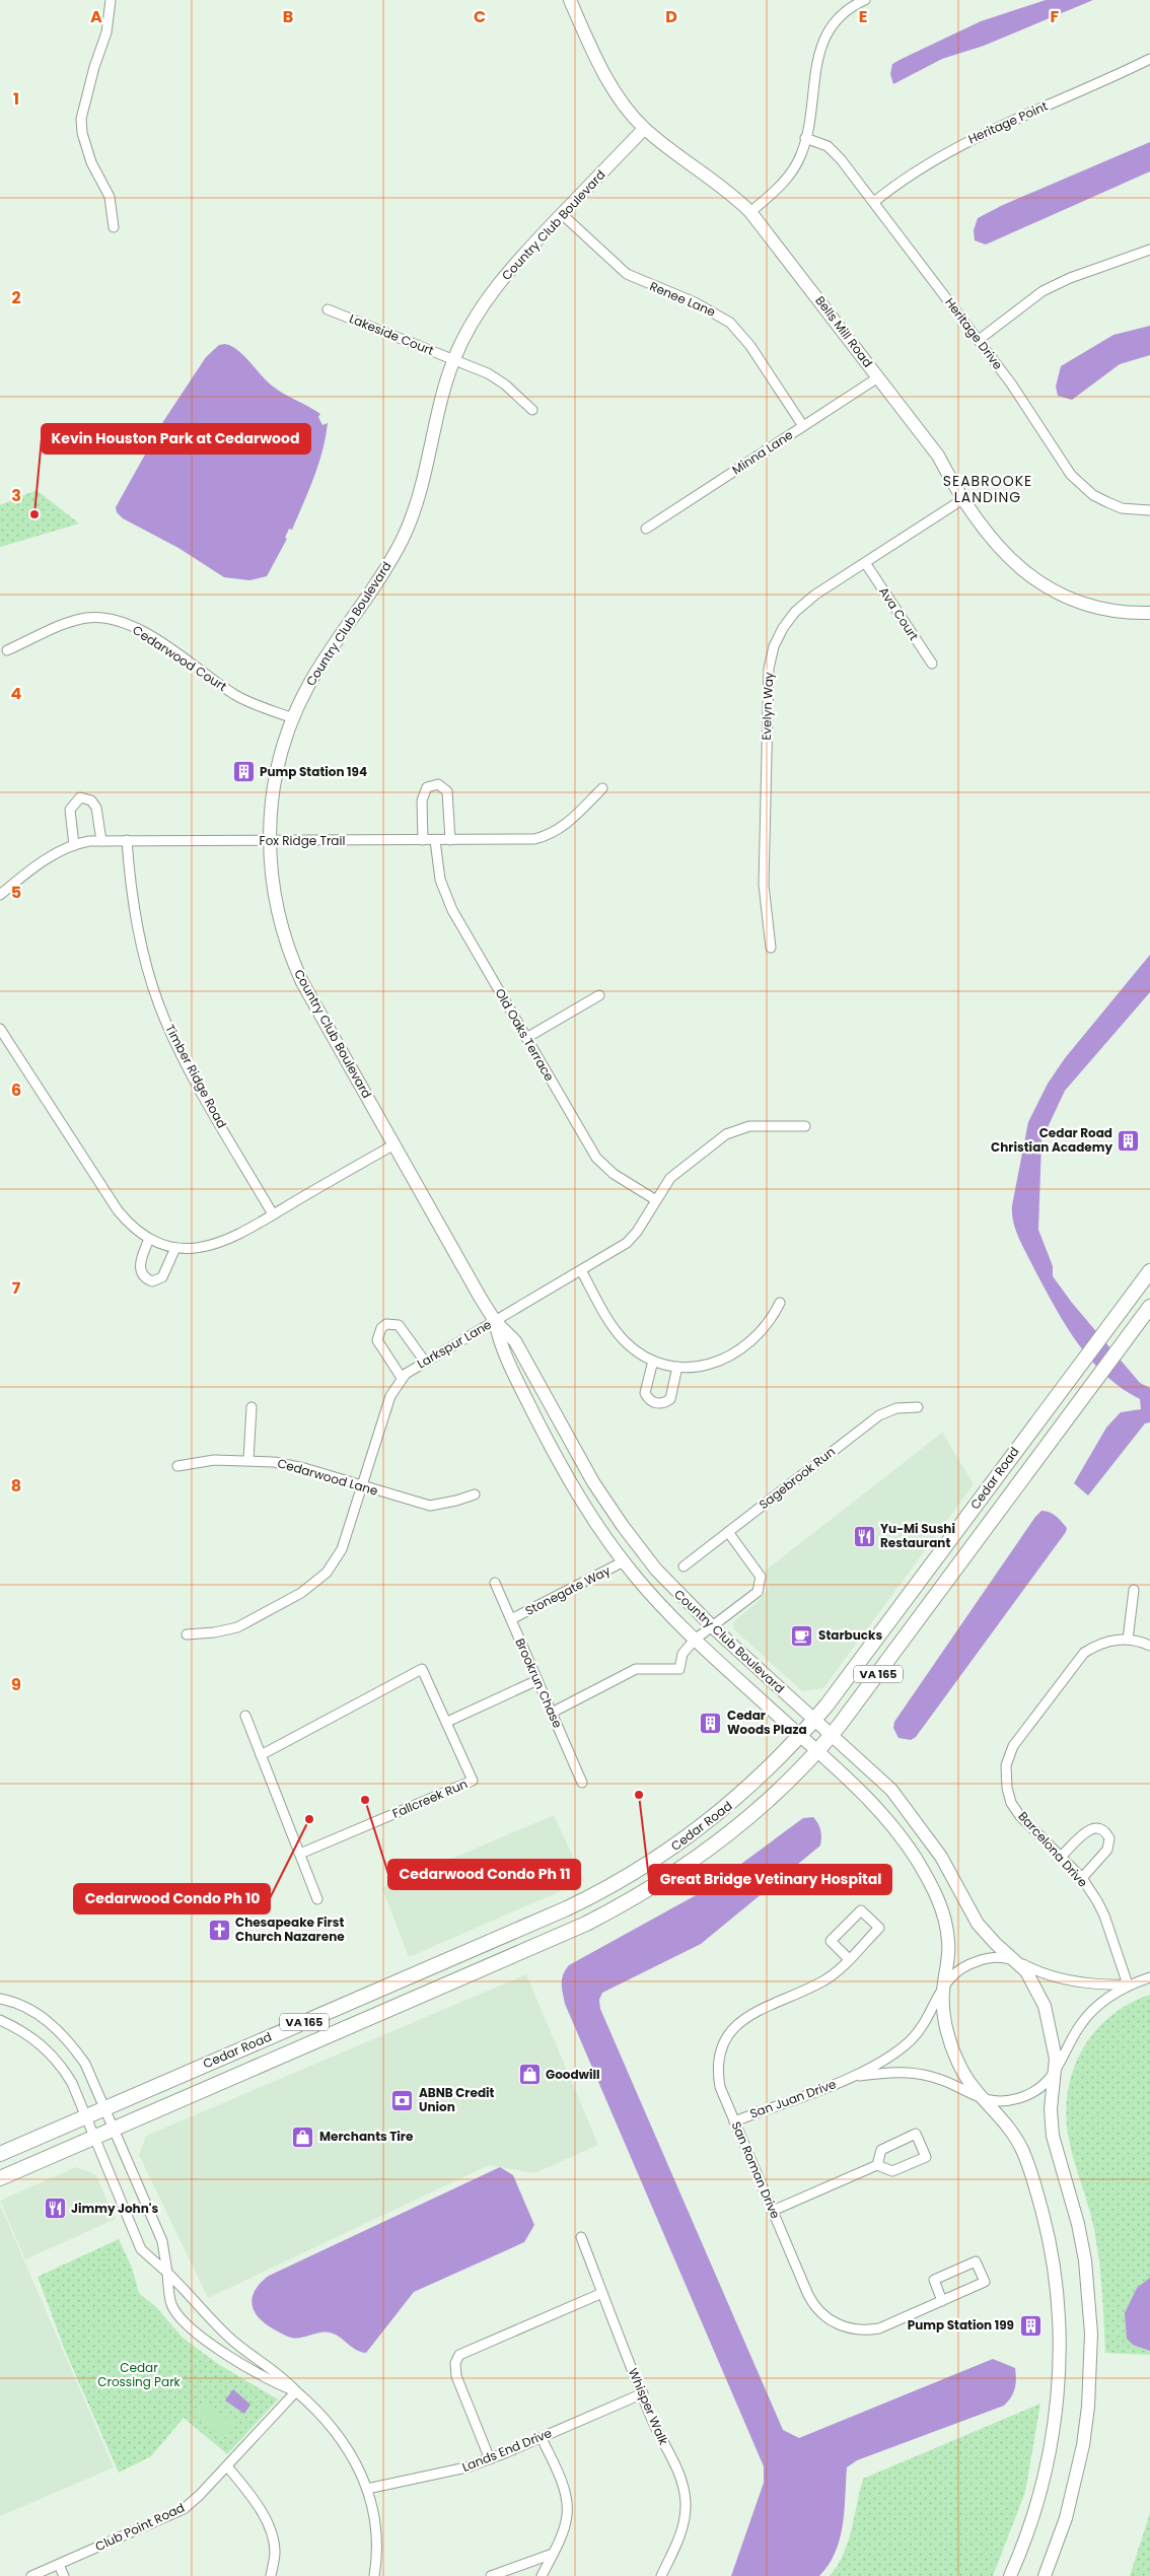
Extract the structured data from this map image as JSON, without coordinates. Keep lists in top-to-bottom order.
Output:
{
  "streets": {
    "main road": ["Cedar Road", "VA 165"],
    "street": [
      "Heritage Point",
      "Country Club Boulevard",
      "Renee Lane",
      "Bells Mill Road",
      "Heritage Drive",
      "Lakeside Court",
      "Minna Lane",
      "Ava Court",
      "Cedarwood Court",
      "Evelyn Way",
      "Fox Ridge Trail",
      "Old Oaks Terrace",
      "Timber Ridge Road",
      "Larkspur Lane",
      "Cedarwood Lane",
      "Sagebrook Run",
      "Stonegate Way",
      "Brookrun Chase",
      "Fallcreek Run",
      "Barcelona Drive",
      "San Juan Drive",
      "San Roman Drive",
      "Whisper Walk",
      "Lands End Drive",
      "Club Point Road"
    ]
  },
  "crossings": [
    ["Heritage Point", "Heritage Drive"],
    ["Country Club Boulevard", "Renee Lane"],
    ["Country Club Boulevard", "Bells Mill Road"],
    ["Country Club Boulevard", "Lakeside Court"],
    ["Country Club Boulevard", "Cedarwood Court"],
    ["Country Club Boulevard", "Fox Ridge Trail"],
    ["Country Club Boulevard", "Larkspur Lane"],
    ["Country Club Boulevard", "Cedar Road"],
    ["Country Club Boulevard", "Stonegate Way"],
    ["Country Club Boulevard", "San Juan Drive"],
    ["Renee Lane", "Minna Lane"],
    ["Bells Mill Road", "Minna Lane"],
    ["Bells Mill Road", "Evelyn Way"],
    ["Ava Court", "Evelyn Way"],
    ["Fox Ridge Trail", "Old Oaks Terrace"],
    ["Fox Ridge Trail", "Timber Ridge Road"],
    ["Old Oaks Terrace", "Larkspur Lane"],
    ["Larkspur Lane", "Cedarwood Lane"],
    ["Stonegate Way", "Brookrun Chase"],
    ["Barcelona Drive", "San Juan Drive"],
    ["San Juan Drive", "San Roman Drive"],
    ["Whisper Walk", "Lands End Drive"]
  ],
  "districts": ["SEABROOKE LANDING"],
  "parks": ["Cedar Crossing Park"],
  "places": {
    "other": [
      "Kevin Houston Park at Cedarwood",
      "Great Bridge Vetinary Hospital",
      "Cedarwood Condo Ph 11",
      "Cedarwood Condo Ph 10"
    ],
    "building": [
      "Pump Station 194",
      "Cedar Road Christian Academy",
      "Cedar Woods Plaza",
      "Pump Station 199"
    ],
    "restaurant": ["Yu-Mi Sushi Restaurant", "Jimmy John's"],
    "cafe": ["Starbucks"],
    "church": ["Chesapeake First Church Nazarene"],
    "shop": ["Goodwill", "Merchants Tire"],
    "bank": ["ABNB Credit Union"]
  },
  "grid": {
    "columns": [
      "A",
      "B",
      "C",
      "D",
      "E",
      "F"
    ],
    "rows": [
      "1",
      "2",
      "3",
      "4",
      "5",
      "6",
      "7",
      "8",
      "9"
    ]
  }
}
